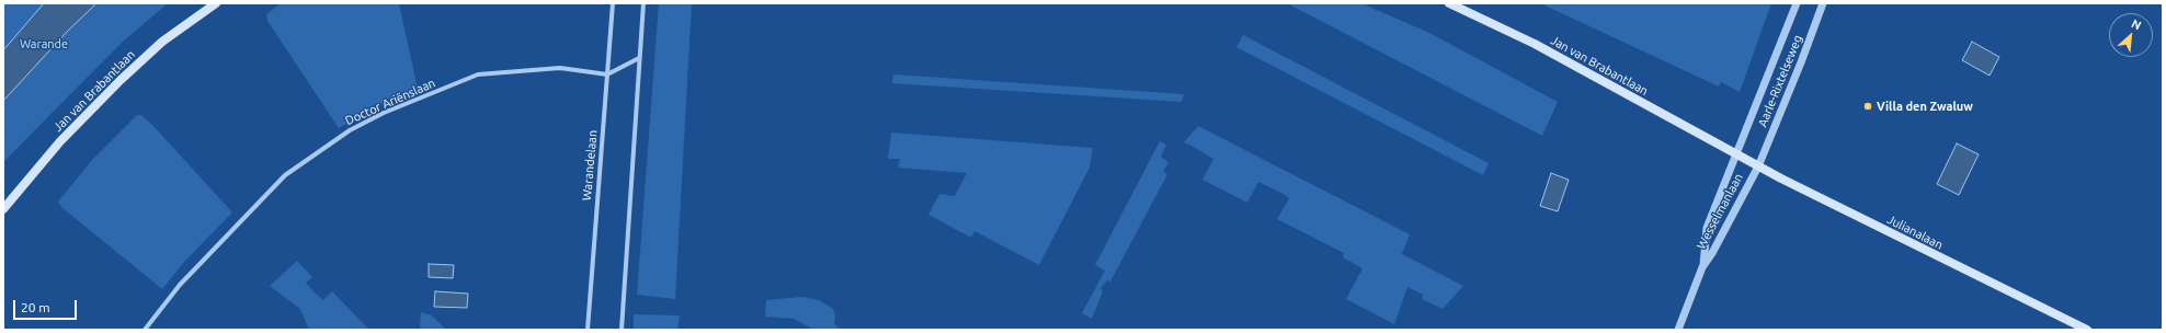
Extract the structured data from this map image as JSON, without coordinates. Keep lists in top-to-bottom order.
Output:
{
  "streets": {
    "main road": ["Jan van Brabantlaan", "Julianalaan"],
    "street": [
      "Aarle-Rixtelseweg",
      "Doctor Ariënslaan",
      "Warandelaan",
      "Wesselmanlaan"
    ]
  },
  "crossings": [
    ["Jan van Brabantlaan", "Aarle-Rixtelseweg"],
    ["Jan van Brabantlaan", "Wesselmanlaan"],
    ["Jan van Brabantlaan", "Julianalaan"],
    ["Aarle-Rixtelseweg", "Wesselmanlaan"],
    ["Aarle-Rixtelseweg", "Julianalaan"],
    ["Doctor Ariënslaan", "Warandelaan"],
    ["Wesselmanlaan", "Julianalaan"]
  ],
  "parks": ["Warande"],
  "places": ["Villa den Zwaluw"],
  "scale_bar": "20 m",
  "north": "top right"
}
